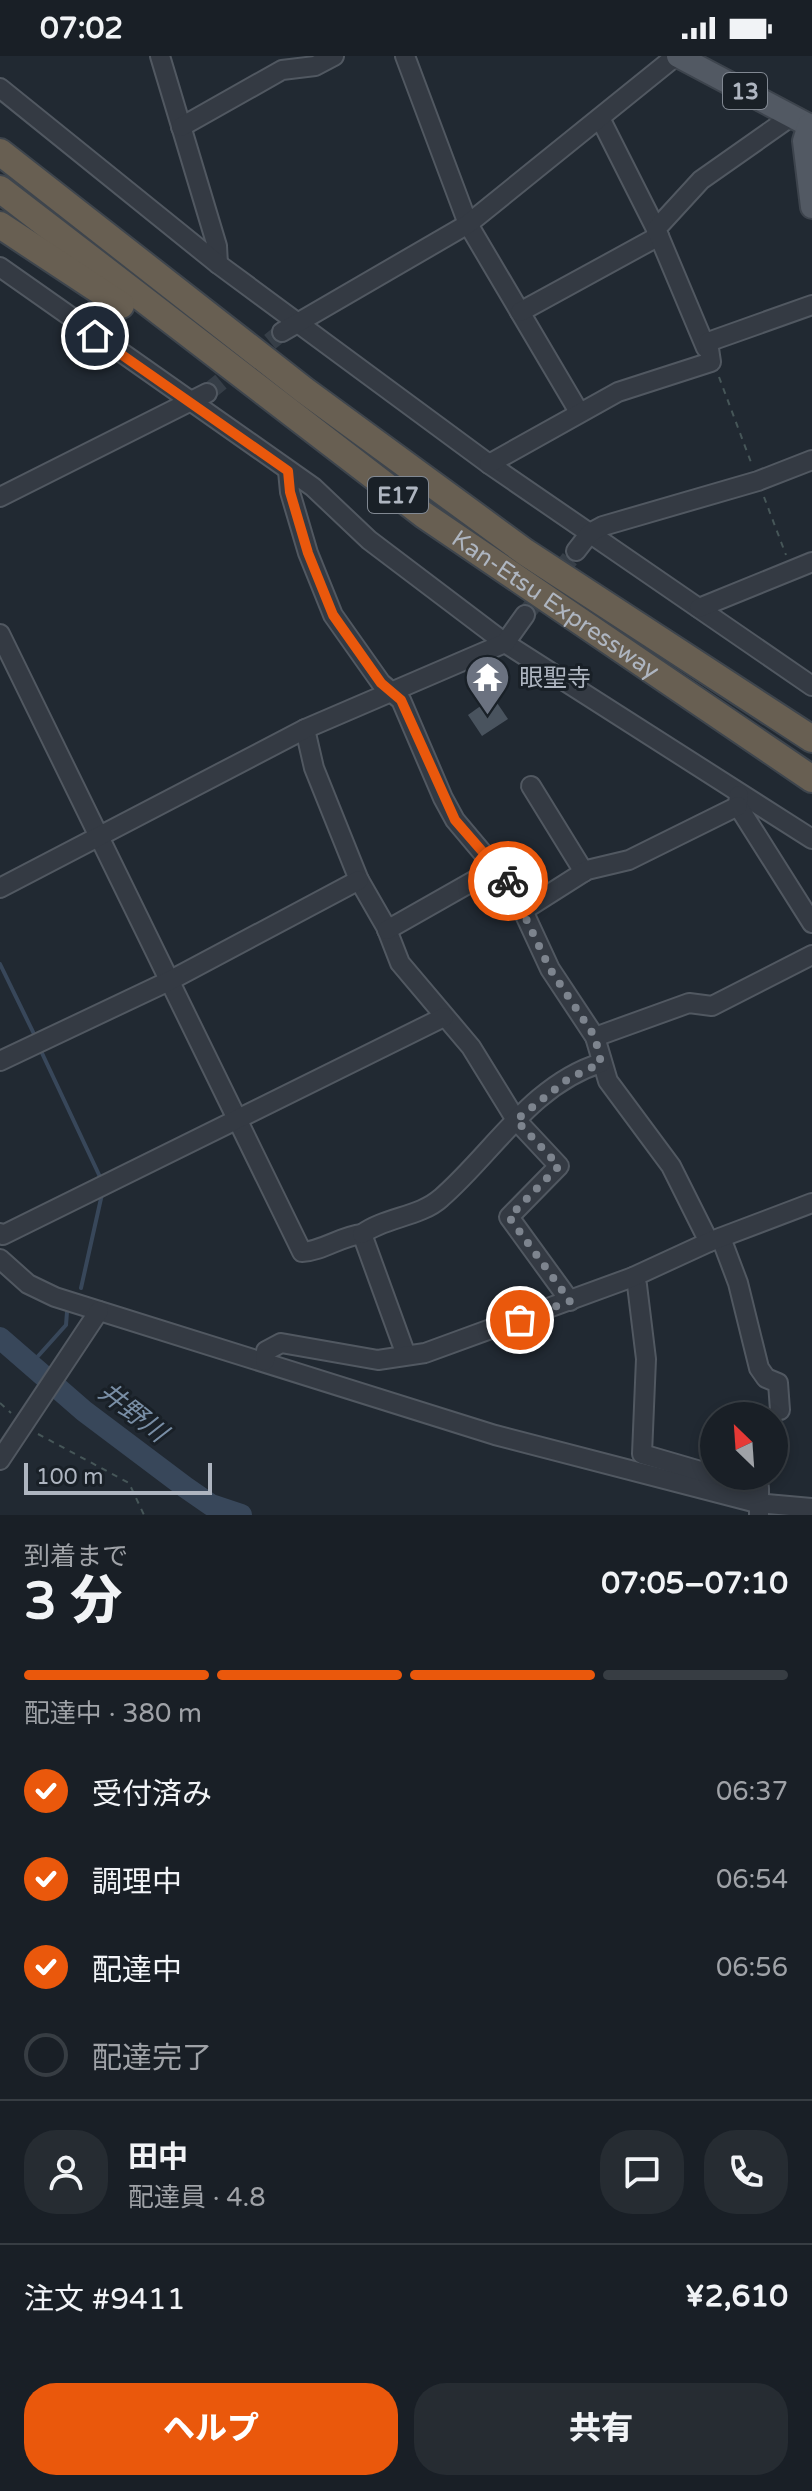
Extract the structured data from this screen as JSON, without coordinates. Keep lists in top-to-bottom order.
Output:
{
  "streets": {
    "highway": ["E17", "Kan-Etsu Expressway"],
    "main road": ["13"]
  },
  "water": ["井野川"],
  "places": {
    "temple": ["眼聖寺"]
  },
  "scale_bar": "100 m",
  "north": "top left",
  "page": {
    "status": "07:02",
    "scale": "100 m",
    "heading": ["3 分", "到着まで", "07:05–07:10"],
    "panel": [
      "田中",
      "配達員 · 4.8",
      "注文 #9411",
      "¥2,610"
    ],
    "bar": "配達中 · 380 m",
    "list": [
      ["受付済み", "06:37"],
      ["調理中", "06:54"],
      ["配達中", "06:56"],
      "配達完了"
    ],
    "buttons": ["ヘルプ", "共有"]
  }
}
